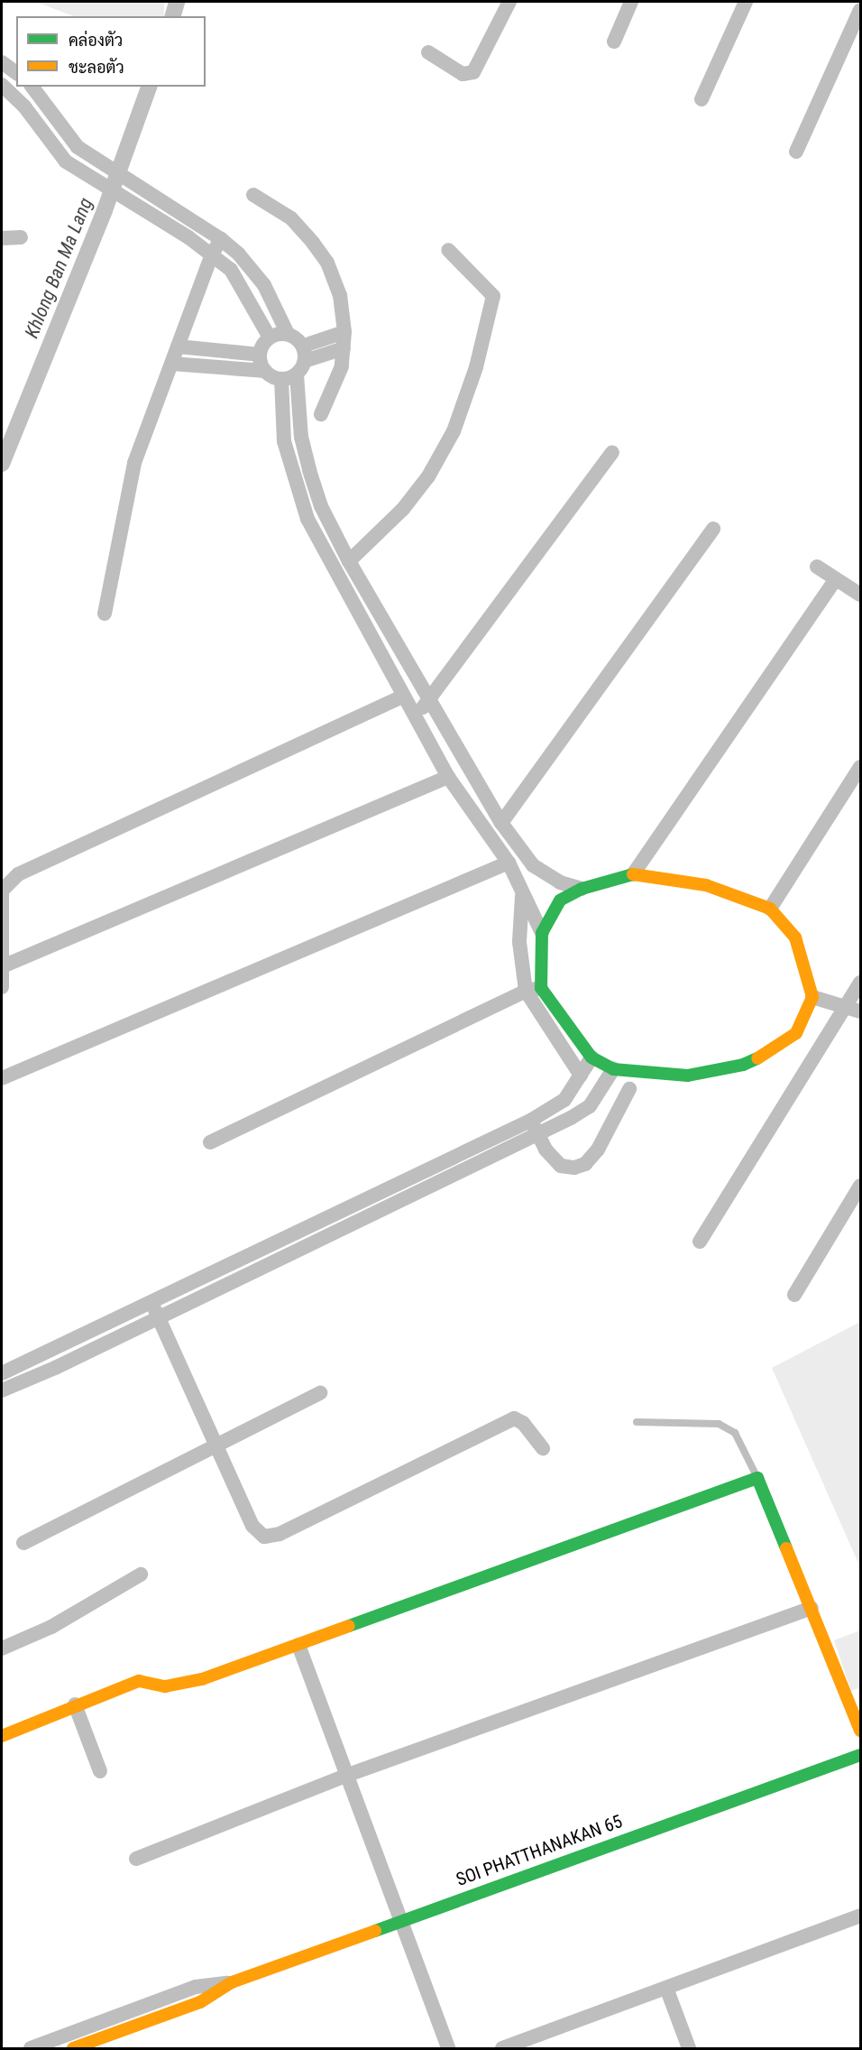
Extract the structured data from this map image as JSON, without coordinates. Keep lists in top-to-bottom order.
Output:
{
  "streets": {
    "street": ["SOI PHATTHANAKAN 65"]
  },
  "water": ["Khlong Ban Ma Lang"],
  "legend": ["คล่องตัว", "ชะลอตัว"]
}
